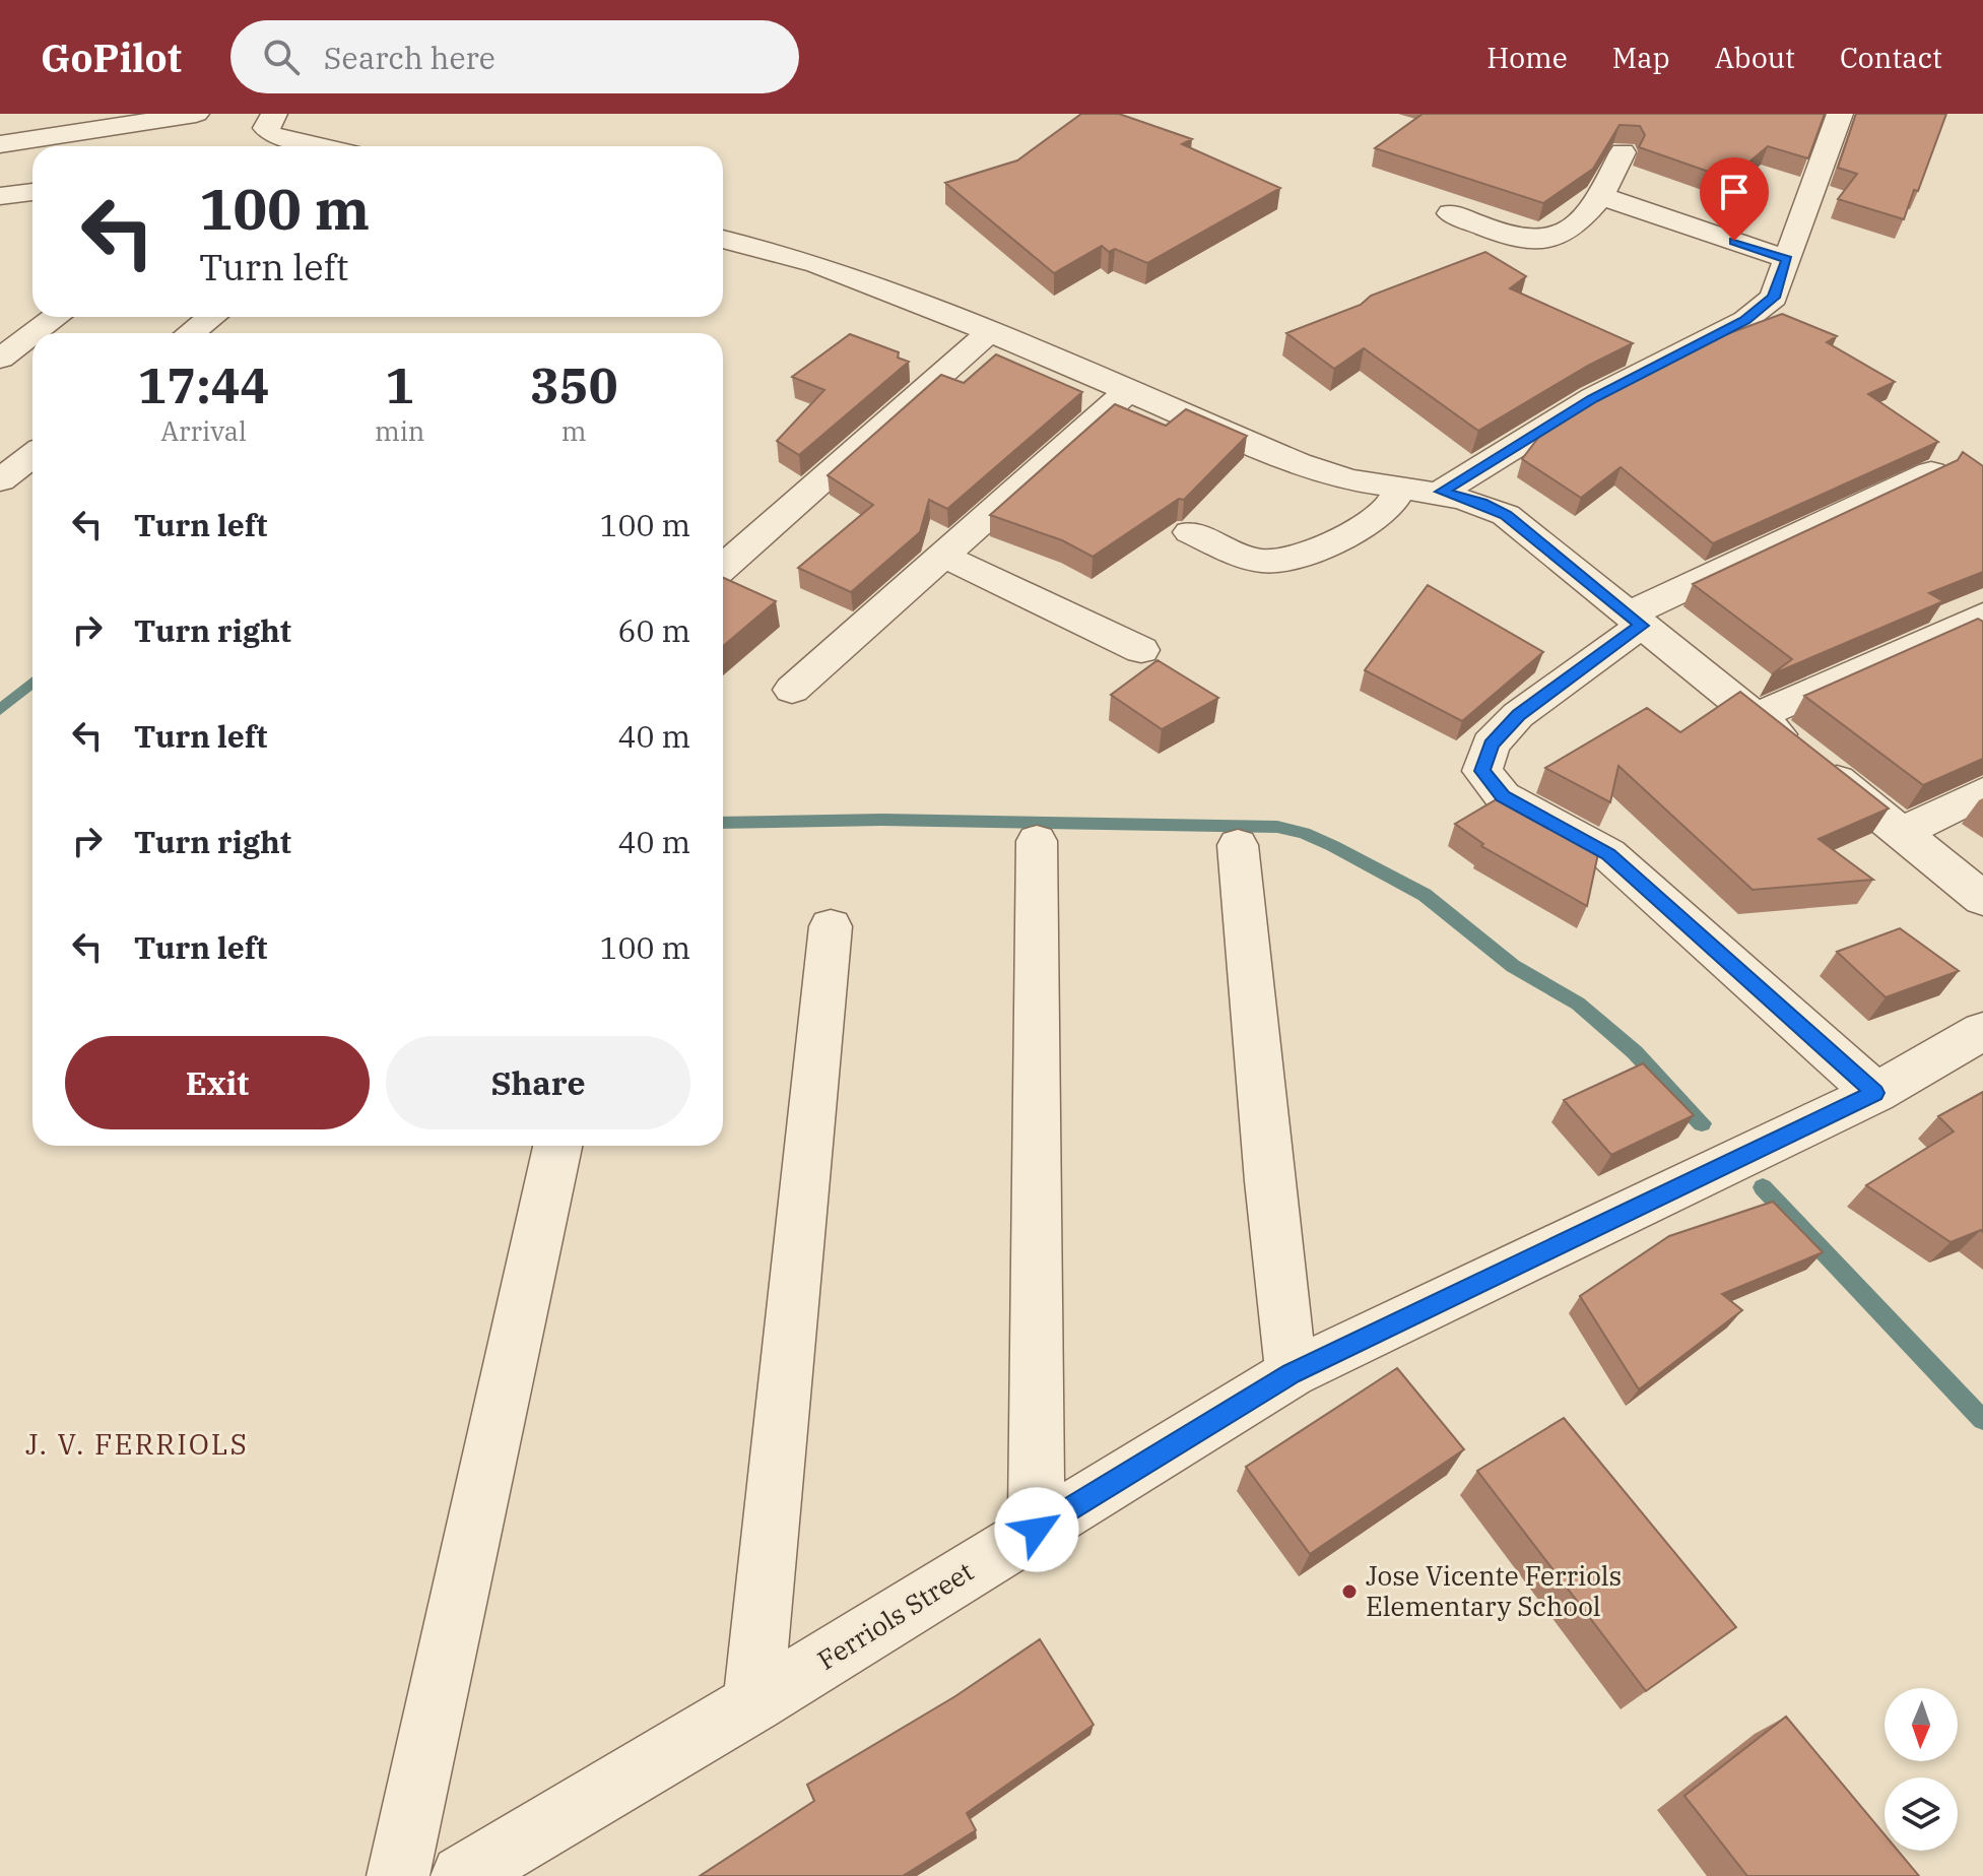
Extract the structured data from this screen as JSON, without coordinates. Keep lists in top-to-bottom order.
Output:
{
  "streets": {
    "street": ["Ferriols Street"]
  },
  "districts": ["J. V. FERRIOLS"],
  "places": ["Jose Vicente Ferriols Elementary School"],
  "north": "bottom",
  "page": {
    "header": "GoPilot",
    "search": "Search here",
    "nav": [
      "Home",
      "Map",
      "About",
      "Contact"
    ],
    "turn": ["100 m", "Turn left"],
    "eta": [
      "17:44",
      "Arrival",
      "1",
      "min",
      "350",
      "m"
    ],
    "list": [
      {
        "name": "Turn left",
        "value": "100 m"
      },
      {
        "name": "Turn right",
        "value": "60 m"
      },
      {
        "name": "Turn left",
        "value": "40 m"
      },
      {
        "name": "Turn right",
        "value": "40 m"
      },
      {
        "name": "Turn left",
        "value": "100 m"
      }
    ],
    "buttons": ["Exit", "Share"]
  }
}
